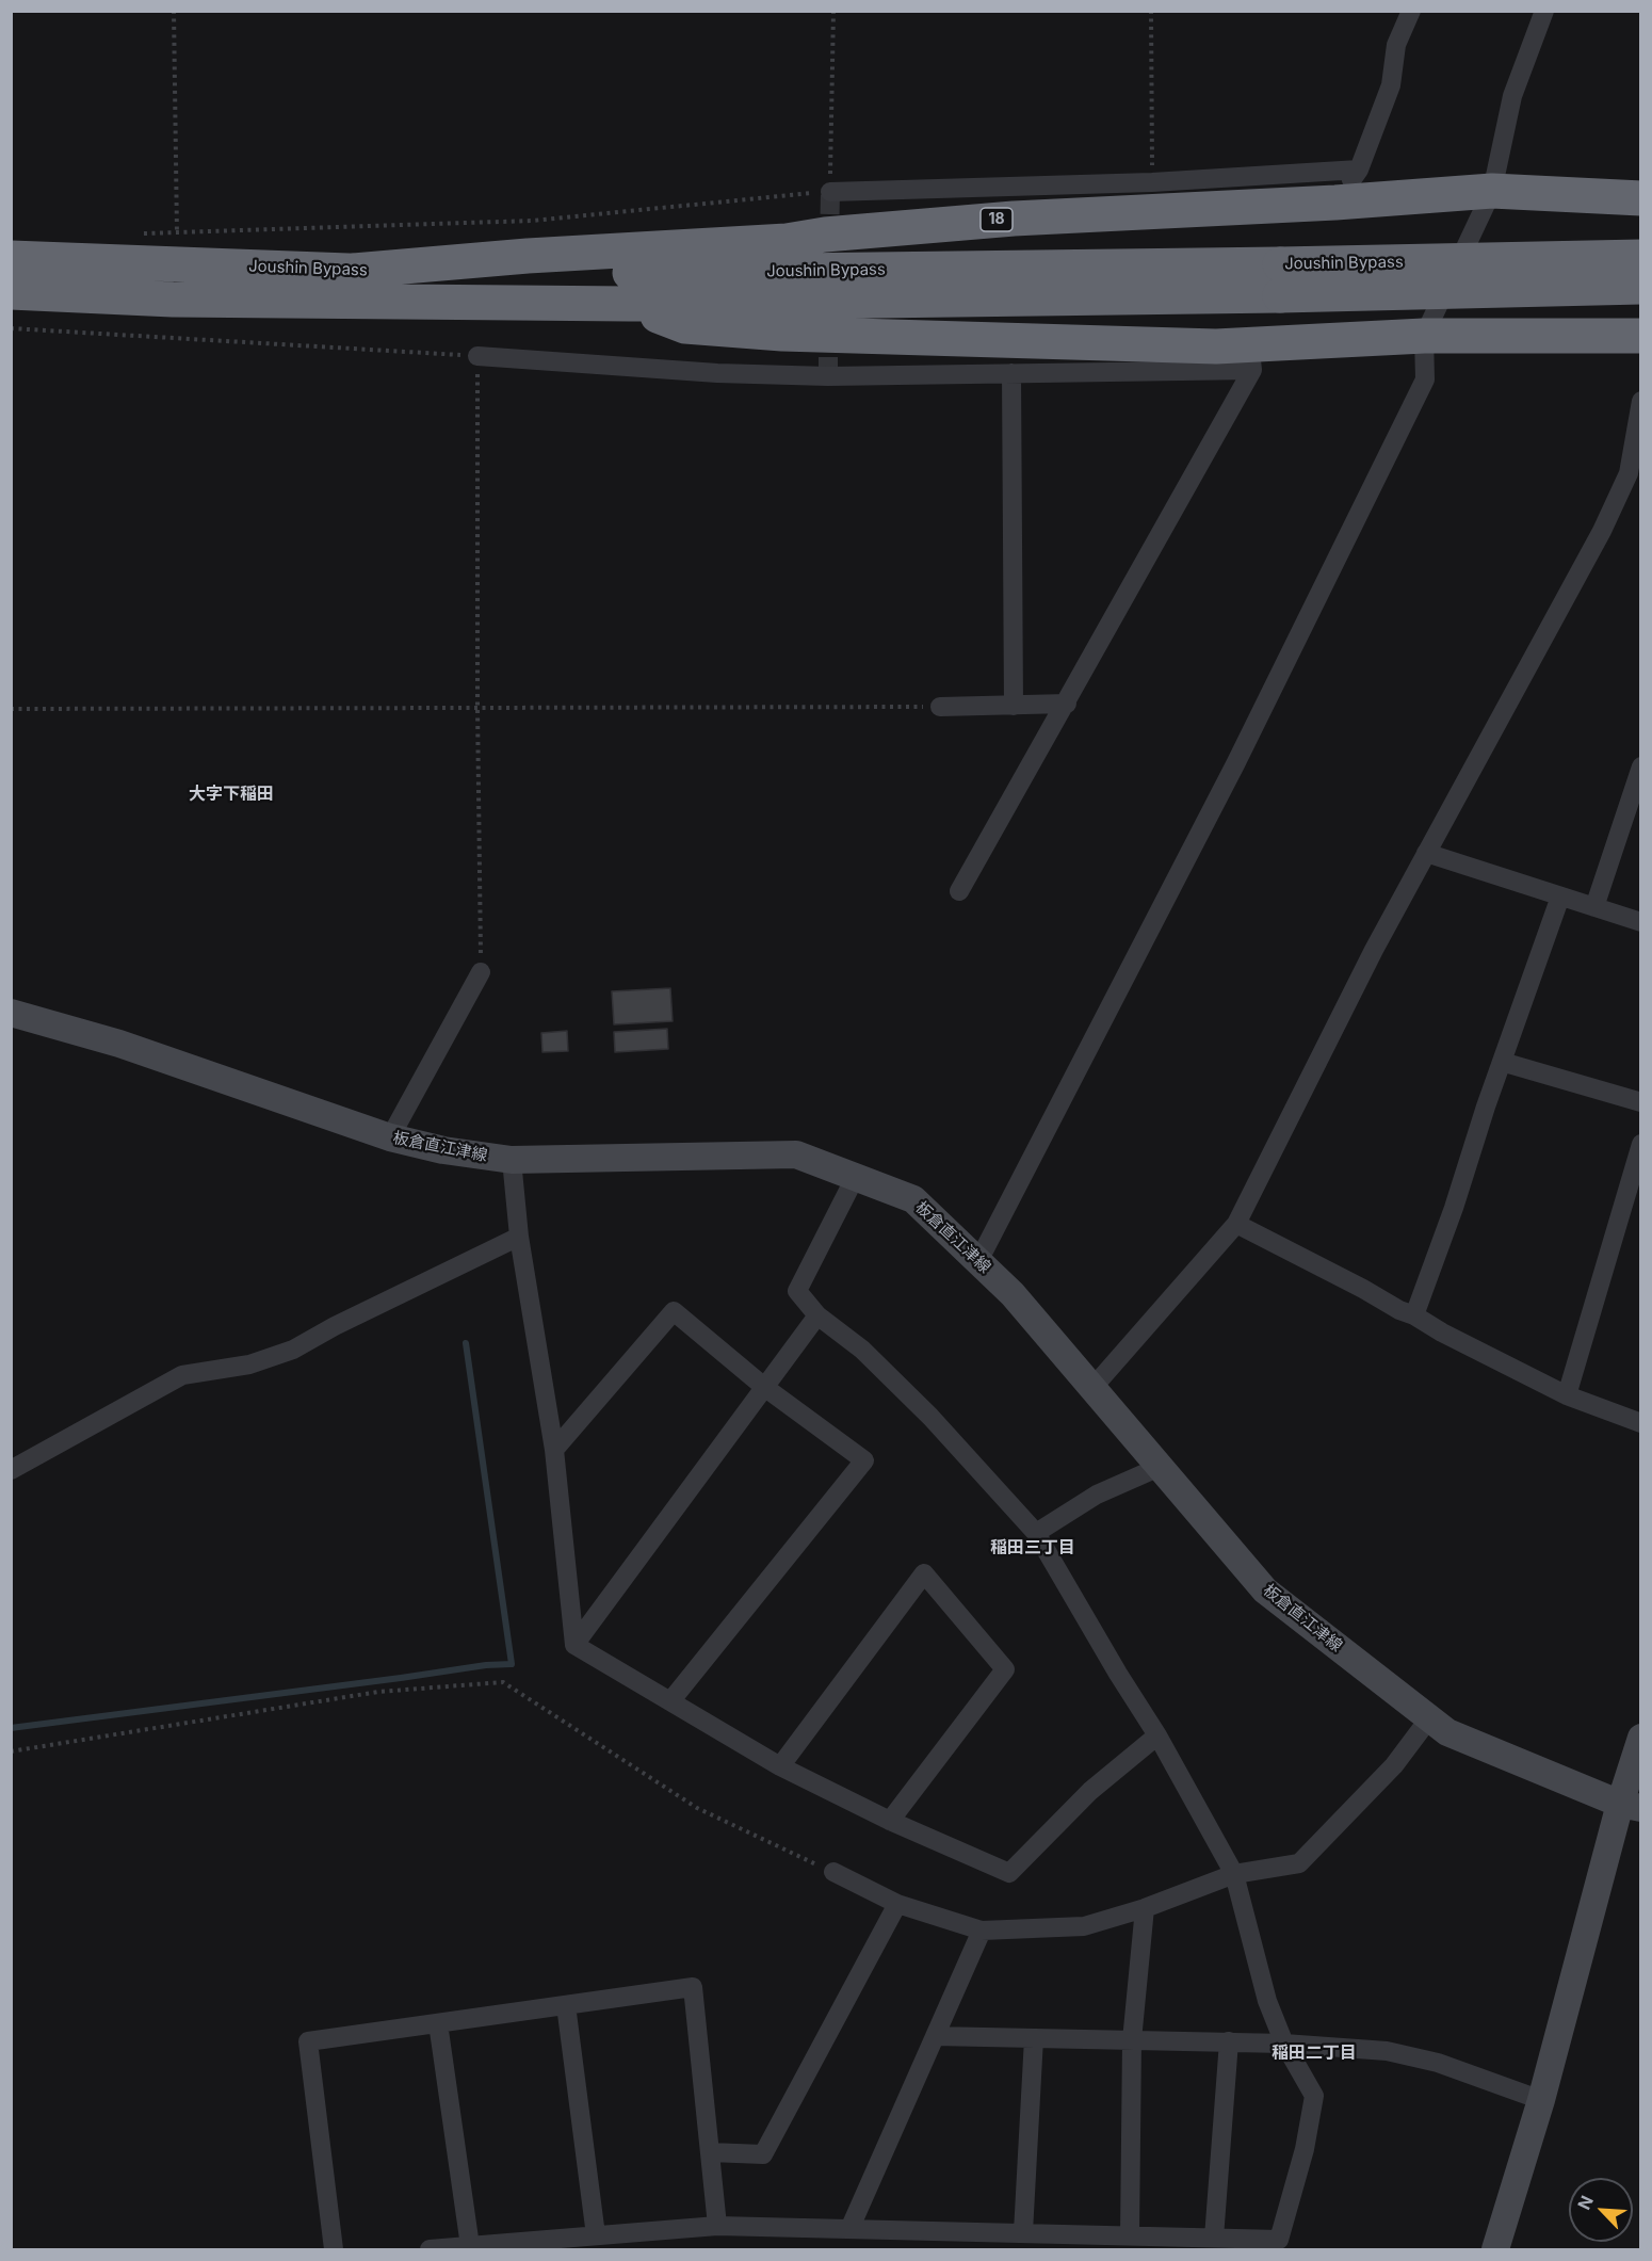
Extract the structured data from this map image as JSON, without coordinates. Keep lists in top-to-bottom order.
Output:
{
  "streets": {
    "highway": ["18", "Joushin Bypass"],
    "main road": ["板倉直江津線"]
  },
  "crossings": [
    ["18", "Joushin Bypass"]
  ],
  "districts": ["大字下稲田", "稲田三丁目", "稲田二丁目"],
  "north": "top left"
}
